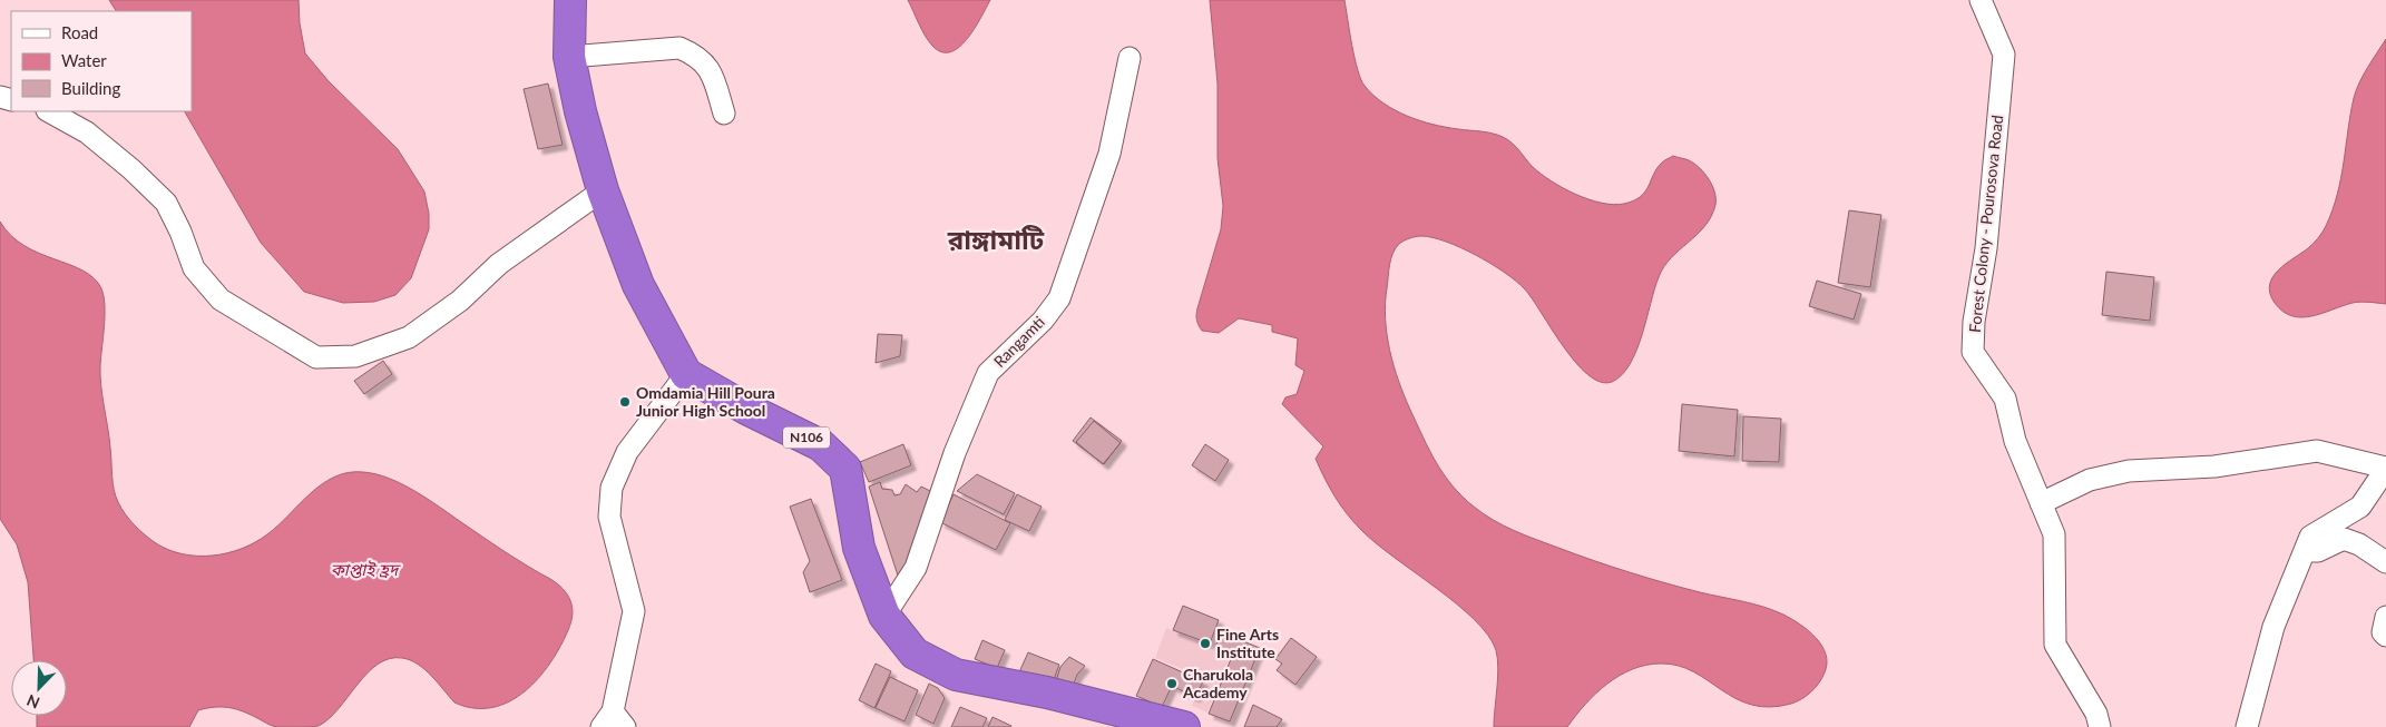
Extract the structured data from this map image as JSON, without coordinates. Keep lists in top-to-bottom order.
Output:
{
  "streets": {
    "highway": ["N106"],
    "street": ["Forest Colony - Pourosova Road", "Rangamti"]
  },
  "crossings": [
    ["Rangamti", "N106"]
  ],
  "districts": ["রাঙ্গামাটি"],
  "water": ["কাপ্তাই হ্রদ"],
  "places": ["Omdamia Hill Poura Junior High School", "Fine Arts Institute", "Charukola Academy"],
  "legend": ["Road", "Water", "Building"],
  "north": "bottom left"
}
